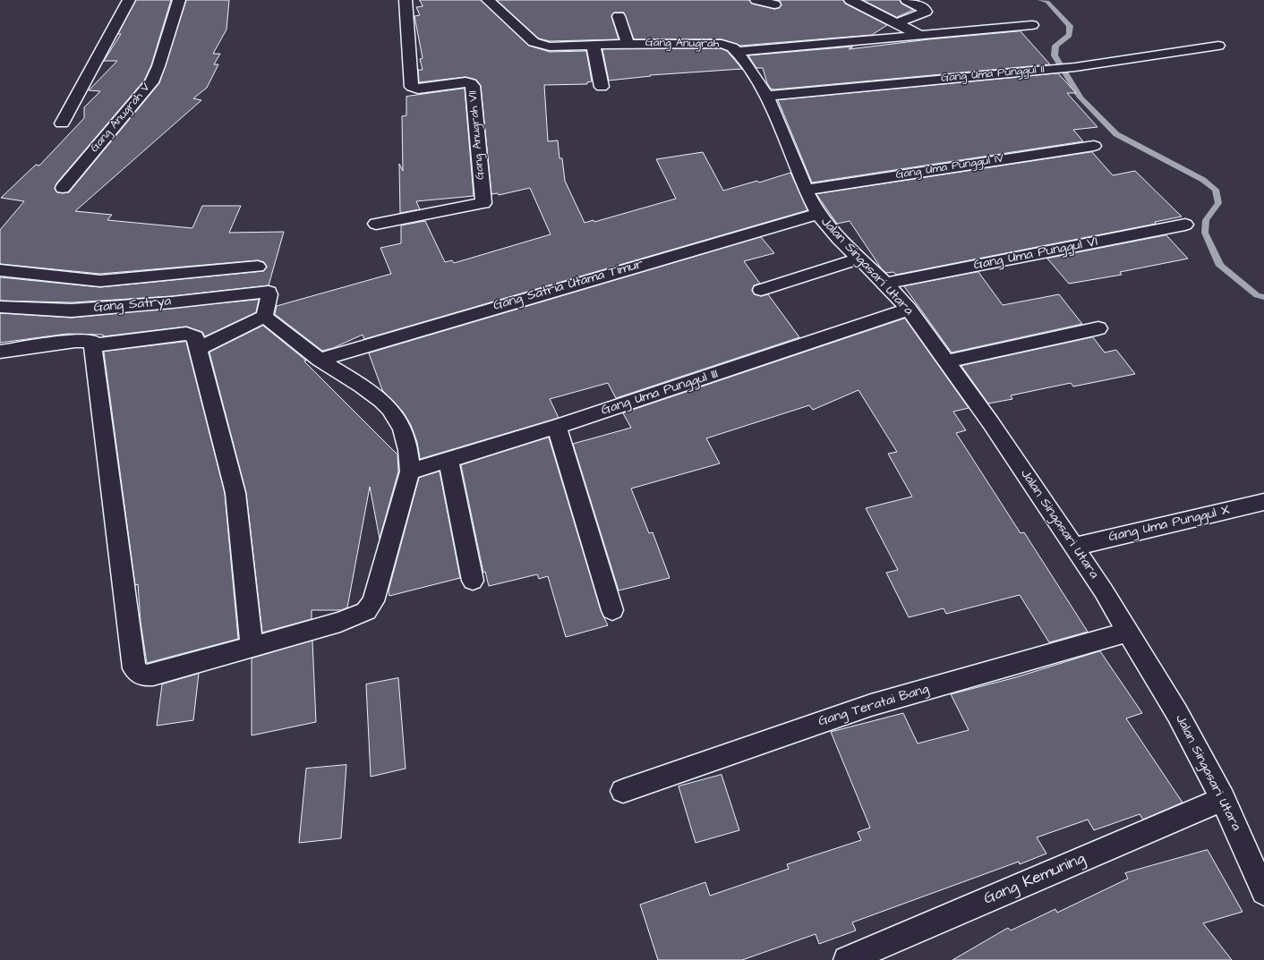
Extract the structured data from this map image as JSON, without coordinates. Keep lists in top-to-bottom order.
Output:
{
  "streets": {
    "street": [
      "Gang Anugrah",
      "Gang Uma Punggul II",
      "Gang Anugrah V",
      "Gang Anugrah VII",
      "Gang Uma Punggul IV",
      "Gang Uma Punggul VI",
      "Jalan Singasari Utara",
      "Gang Satria Utama Timur",
      "Gang Satrya",
      "Gang Uma Punggul III",
      "Gang Uma Punggul X",
      "Gang Teratai Bang",
      "Gang Kemuning"
    ]
  },
  "crossings": [
    ["Gang Anugrah", "Gang Uma Punggul II"],
    ["Gang Anugrah", "Gang Uma Punggul IV"],
    ["Gang Anugrah", "Jalan Singasari Utara"],
    ["Gang Uma Punggul IV", "Jalan Singasari Utara"],
    ["Gang Uma Punggul VI", "Jalan Singasari Utara"],
    ["Jalan Singasari Utara", "Gang Satria Utama Timur"],
    ["Jalan Singasari Utara", "Gang Uma Punggul III"],
    ["Jalan Singasari Utara", "Gang Uma Punggul X"],
    ["Jalan Singasari Utara", "Gang Teratai Bang"],
    ["Jalan Singasari Utara", "Gang Kemuning"]
  ]
}
